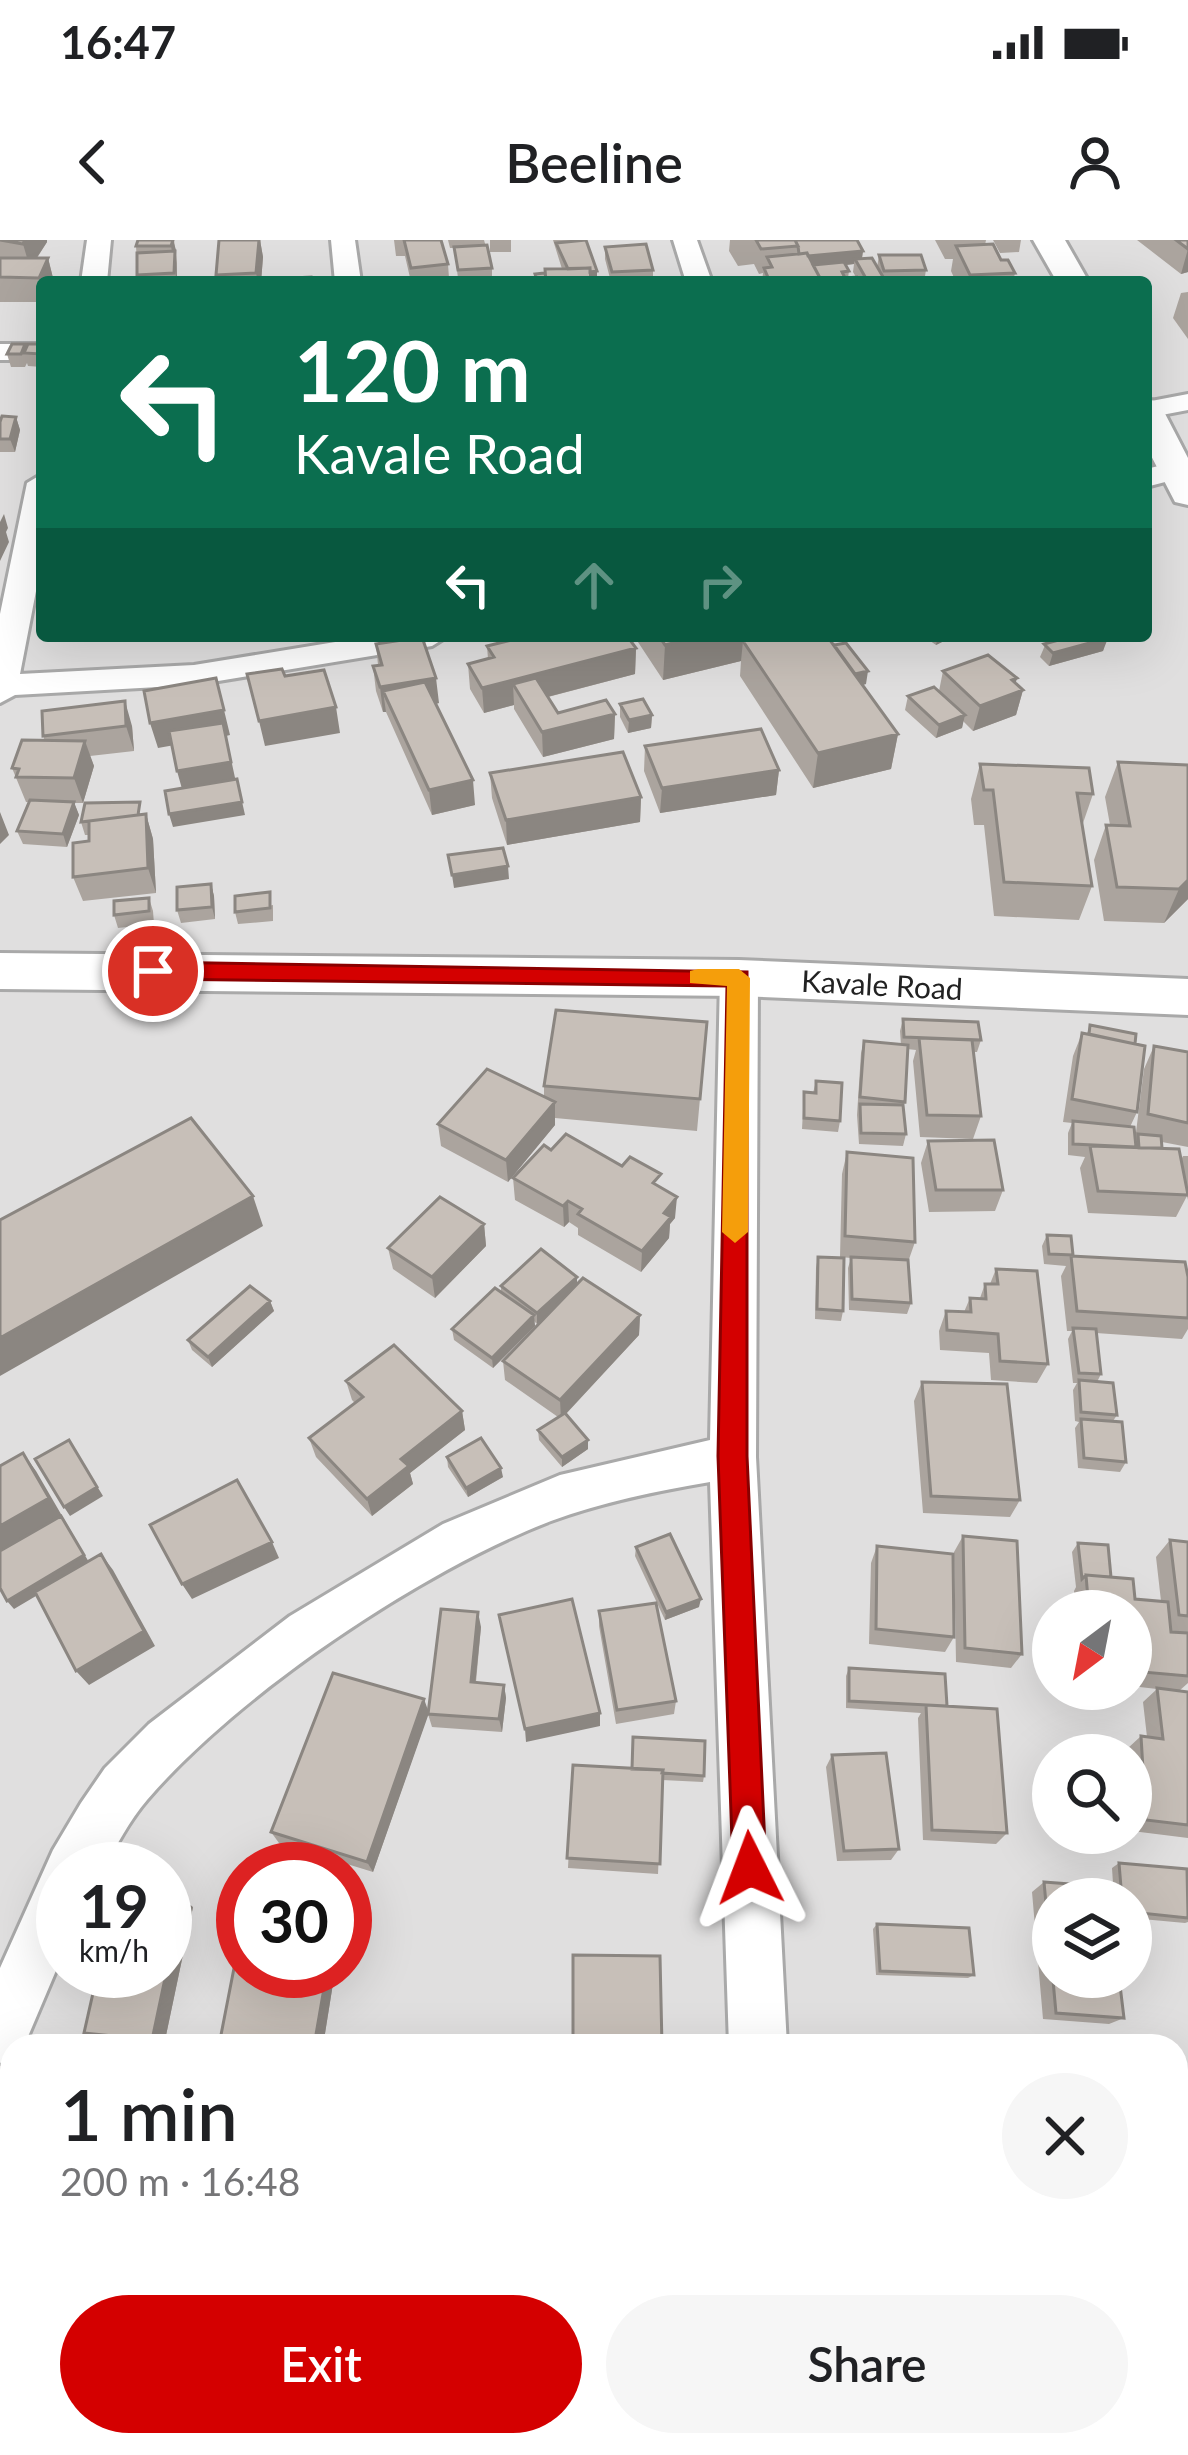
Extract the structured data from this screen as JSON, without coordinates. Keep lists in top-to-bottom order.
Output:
{
  "streets": {
    "street": ["Kavale Road"]
  },
  "north": "bottom left",
  "page": {
    "status": "16:47",
    "header": "Beeline",
    "turn": ["120 m", "Kavale Road"],
    "speed": "19 km/h",
    "limit": "30",
    "heading": ["1 min", "200 m · 16:48"],
    "buttons": ["Exit", "Share"]
  }
}
